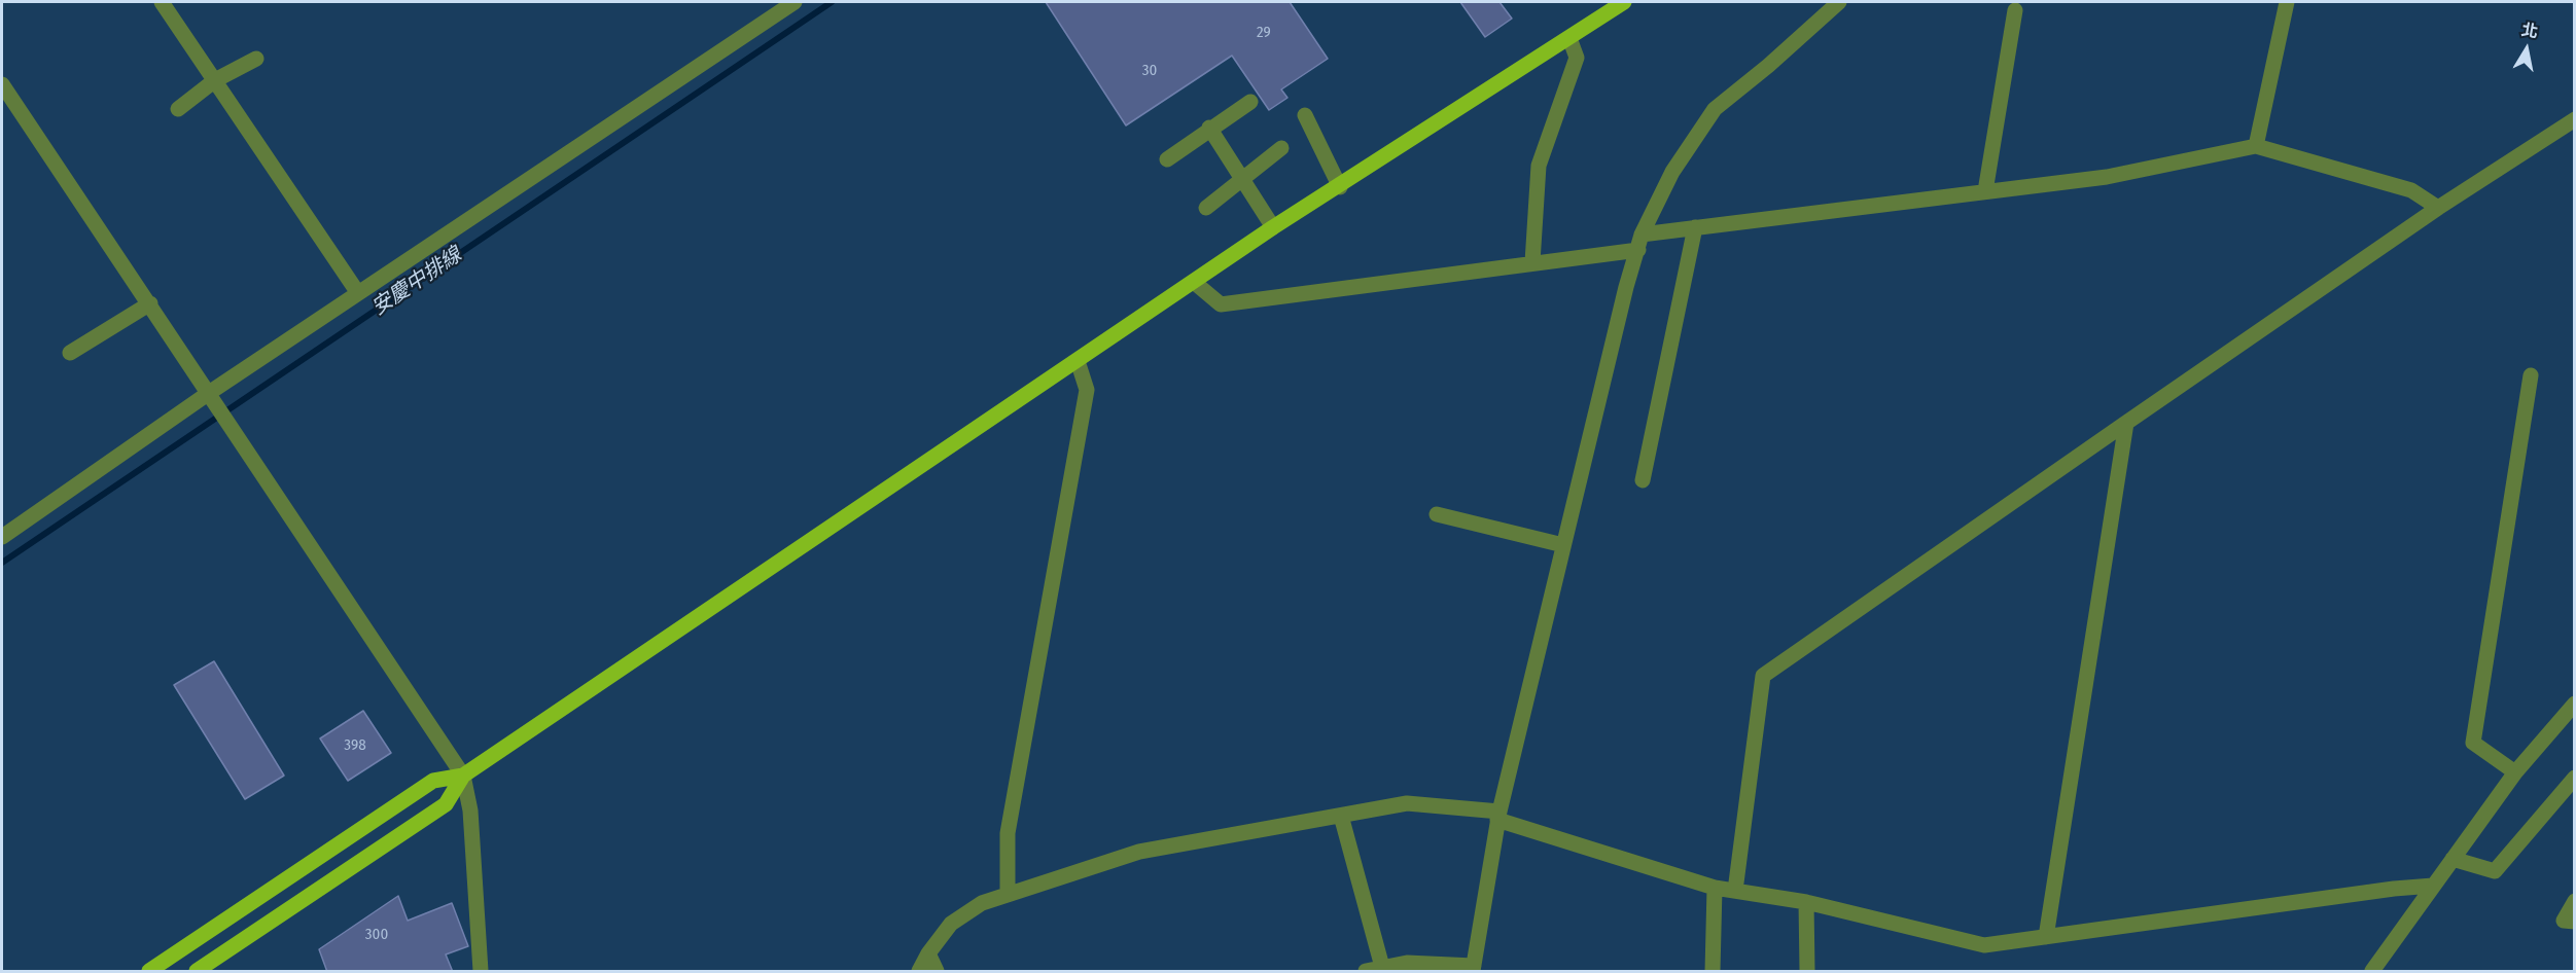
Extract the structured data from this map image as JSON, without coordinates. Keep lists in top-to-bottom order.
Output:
{
  "water": ["安慶中排線"],
  "house_numbers": [
    "29",
    "30",
    "398",
    "300"
  ],
  "north": "top"
}
